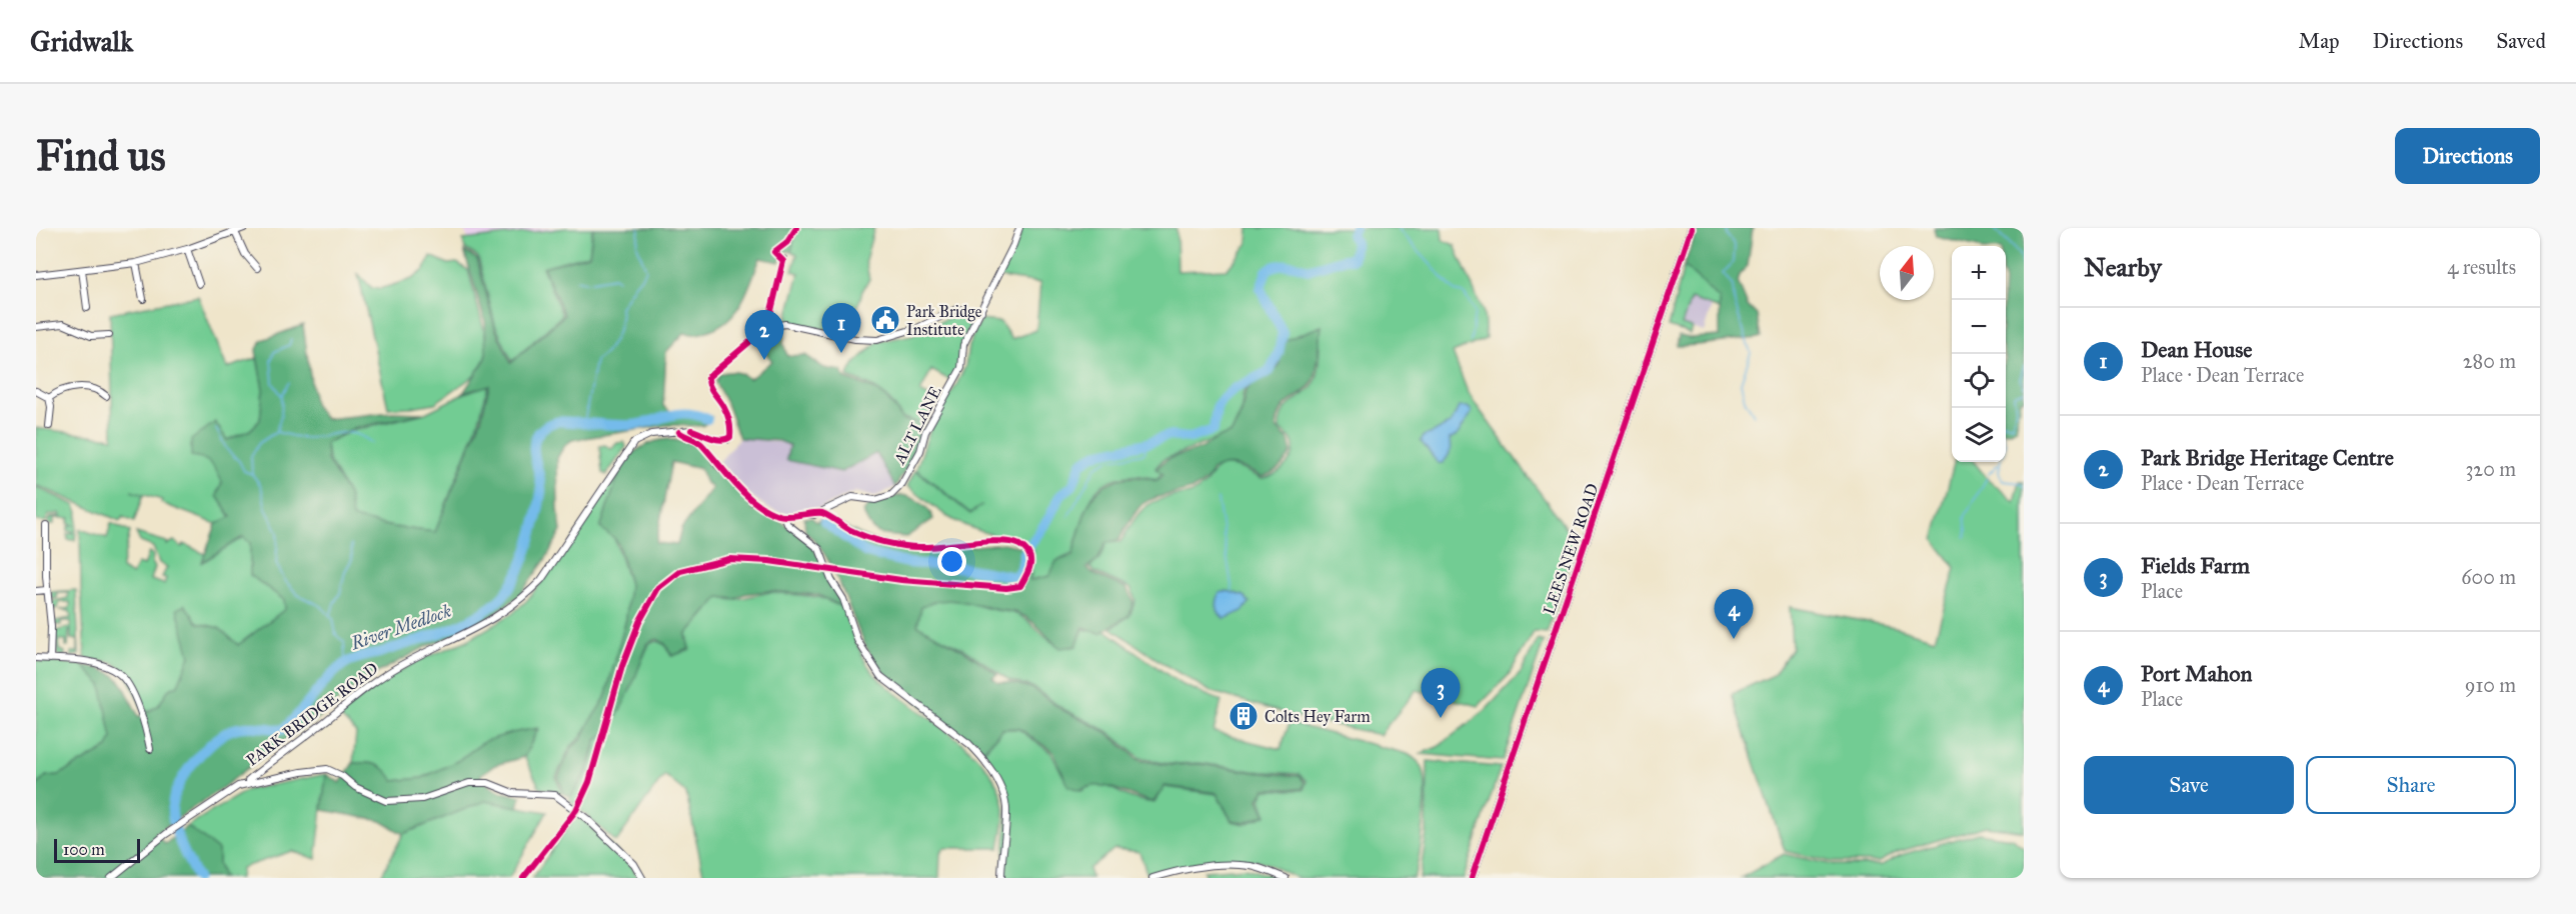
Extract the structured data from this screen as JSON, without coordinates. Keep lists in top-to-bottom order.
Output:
{
  "streets": {
    "main road": ["LEES NEW ROAD"],
    "street": ["ALT LANE", "PARK BRIDGE ROAD"]
  },
  "water": ["River Medlock"],
  "places": {
    "public building": ["Park Bridge Institute"],
    "building": ["Colts Hey Farm"]
  },
  "scale_bar": "100 m",
  "north": "top",
  "page": {
    "header": "Gridwalk",
    "nav": ["Map", "Directions", "Saved"],
    "buttons": [
      "Directions",
      ["Save", "Share"]
    ],
    "title": "Find us",
    "heading": ["Nearby", "4 results"],
    "map_buttons": ["+", "−"],
    "pins": [
      "1",
      "2",
      "4",
      "3"
    ],
    "list": [
      {
        "mark": "1",
        "name": "Dean House",
        "note": "Place · Dean Terrace",
        "value": "280 m"
      },
      {
        "mark": "2",
        "name": "Park Bridge Heritage Centre",
        "note": "Place · Dean Terrace",
        "value": "320 m"
      },
      {
        "mark": "3",
        "name": "Fields Farm",
        "note": "Place",
        "value": "600 m"
      },
      {
        "mark": "4",
        "name": "Port Mahon",
        "note": "Place",
        "value": "910 m"
      }
    ],
    "scale": "100 m"
  }
}
